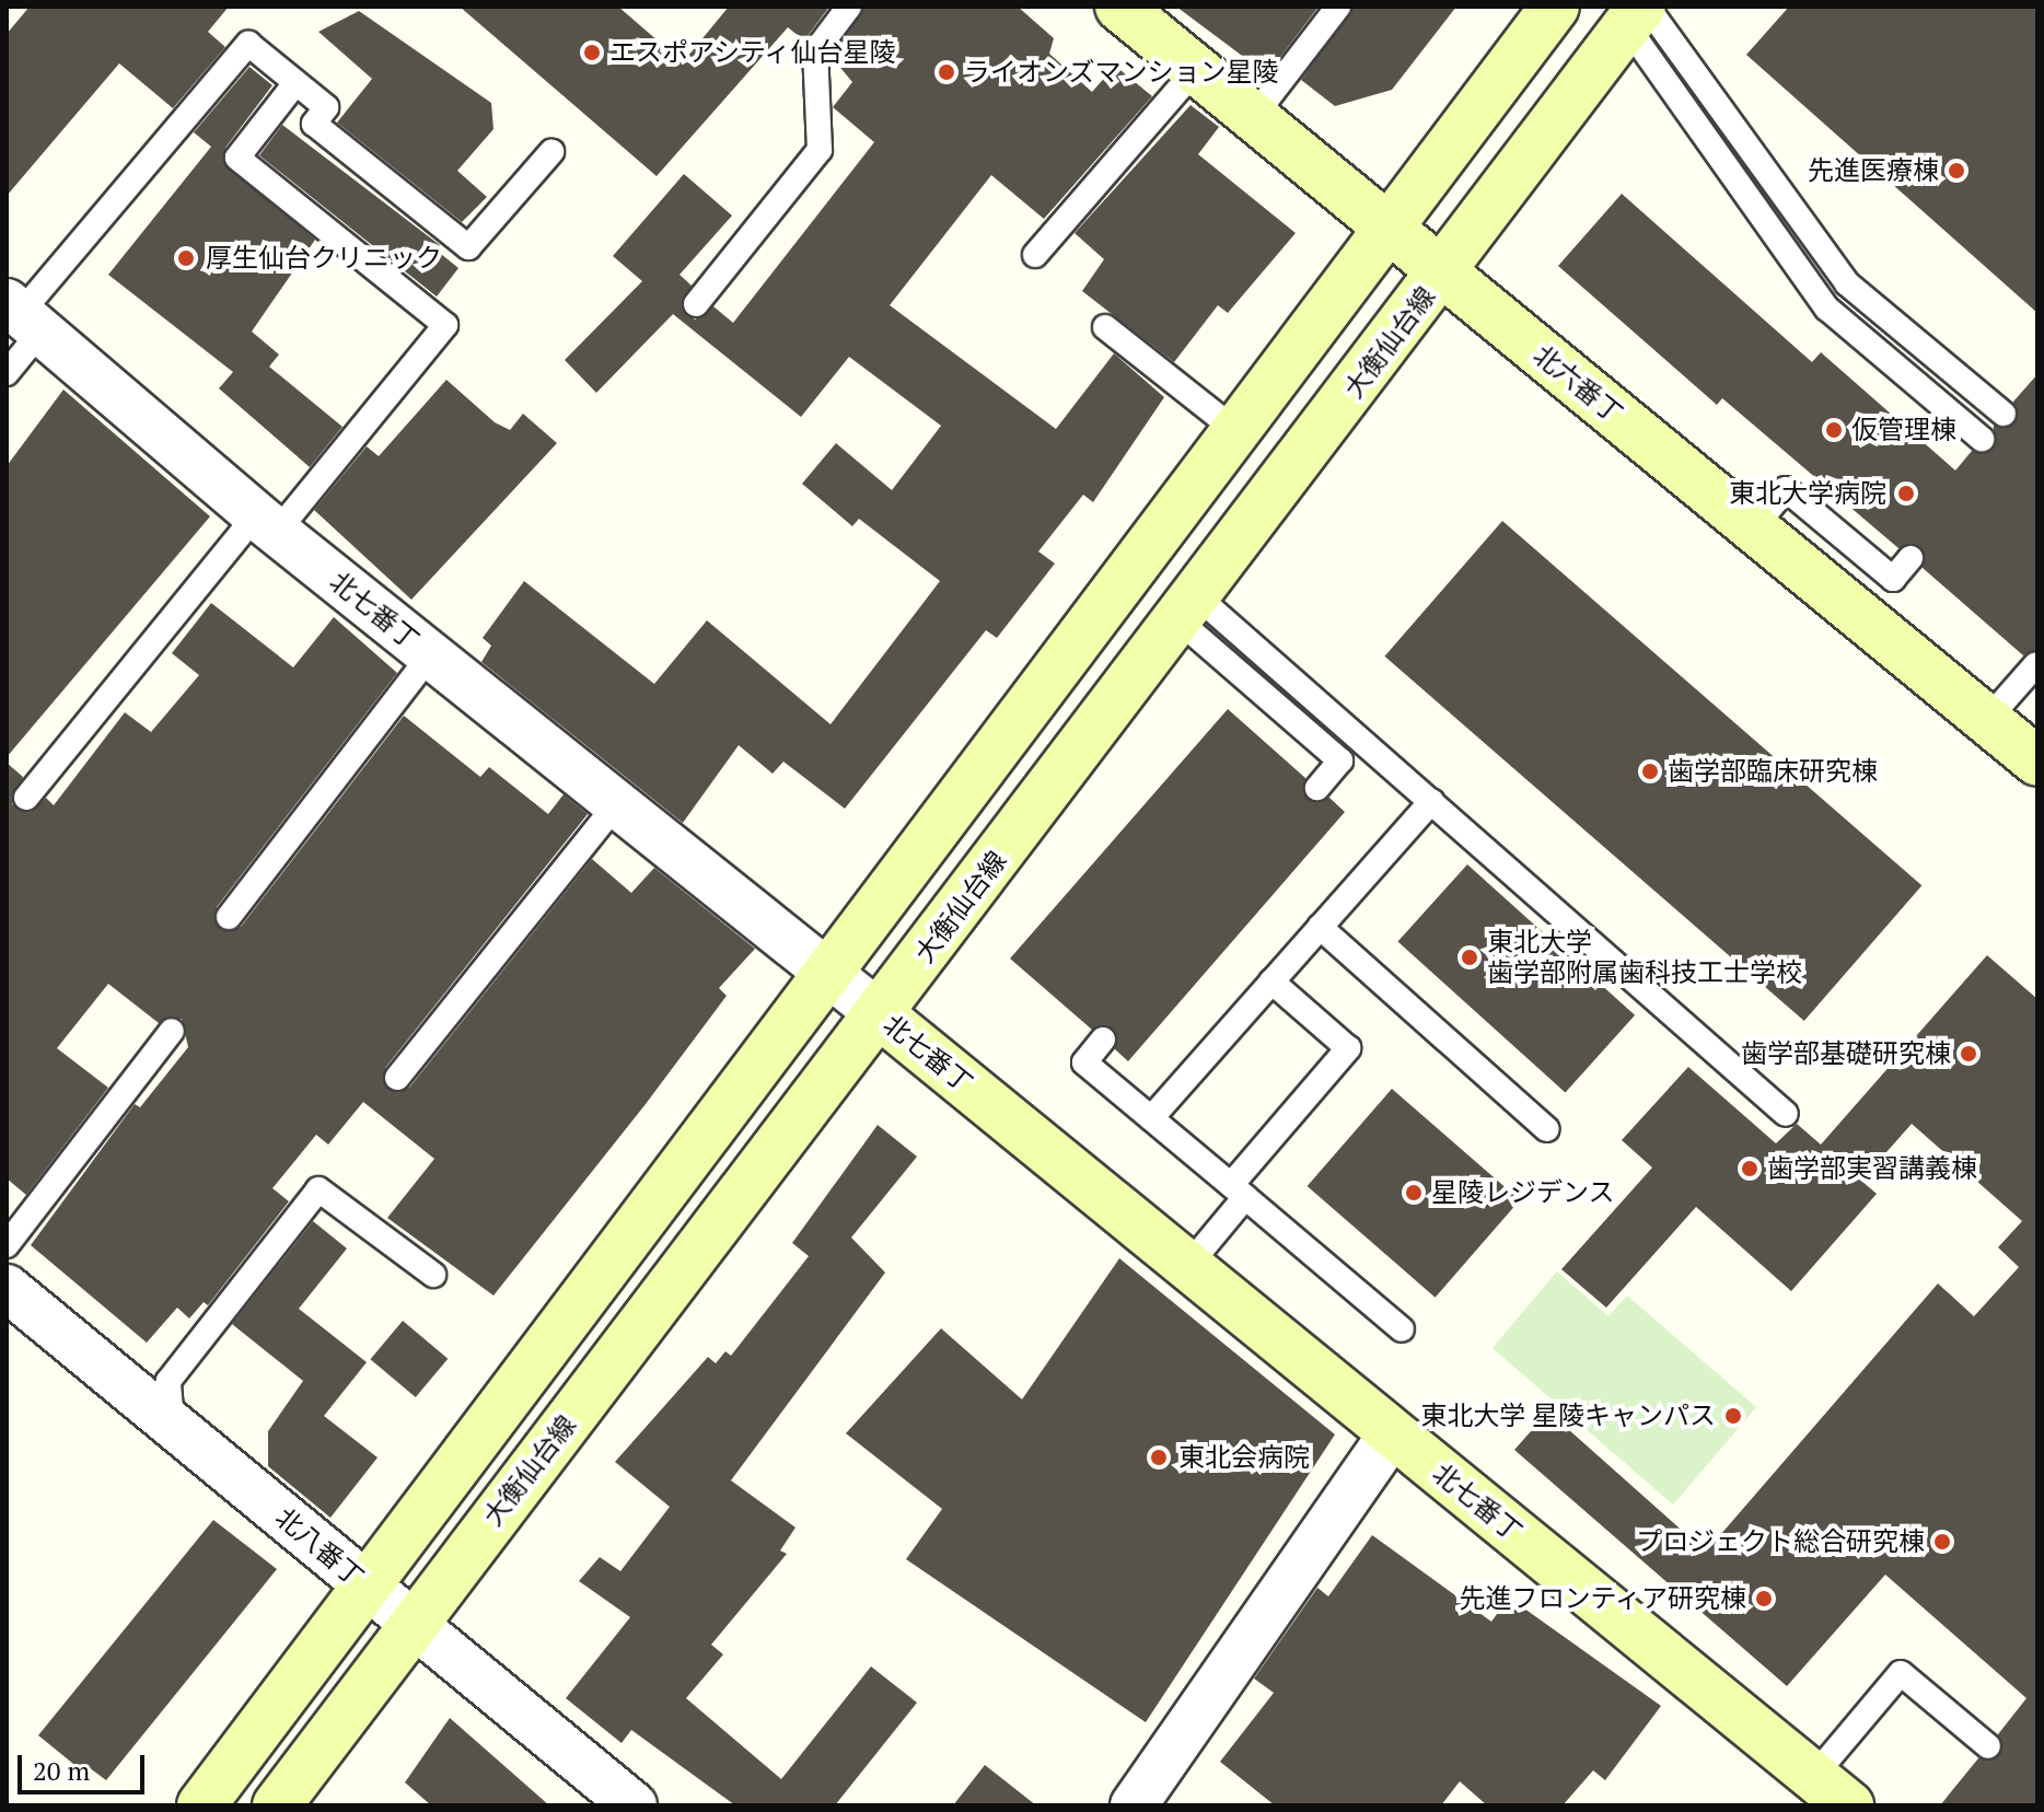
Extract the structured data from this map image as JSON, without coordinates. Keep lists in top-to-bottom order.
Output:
{
  "streets": {
    "main road": ["大衡仙台線", "北六番丁", "北七番丁"],
    "street": ["北八番丁"]
  },
  "crossings": [
    ["大衡仙台線", "北六番丁"],
    ["大衡仙台線", "北七番丁"],
    ["大衡仙台線", "北八番丁"]
  ],
  "places": [
    "エスポアシティ仙台星陵",
    "ライオンズマンション星陵",
    "先進医療棟",
    "厚生仙台クリニック",
    "仮管理棟",
    "東北大学病院",
    "歯学部臨床研究棟",
    "東北大学 歯学部附属歯科技工士学校",
    "歯学部基礎研究棟",
    "歯学部実習講義棟",
    "星陵レジデンス",
    "東北大学 星陵キャンパス",
    "東北会病院",
    "プロジェクト総合研究棟",
    "先進フロンティア研究棟"
  ],
  "scale_bar": "20 m"
}
